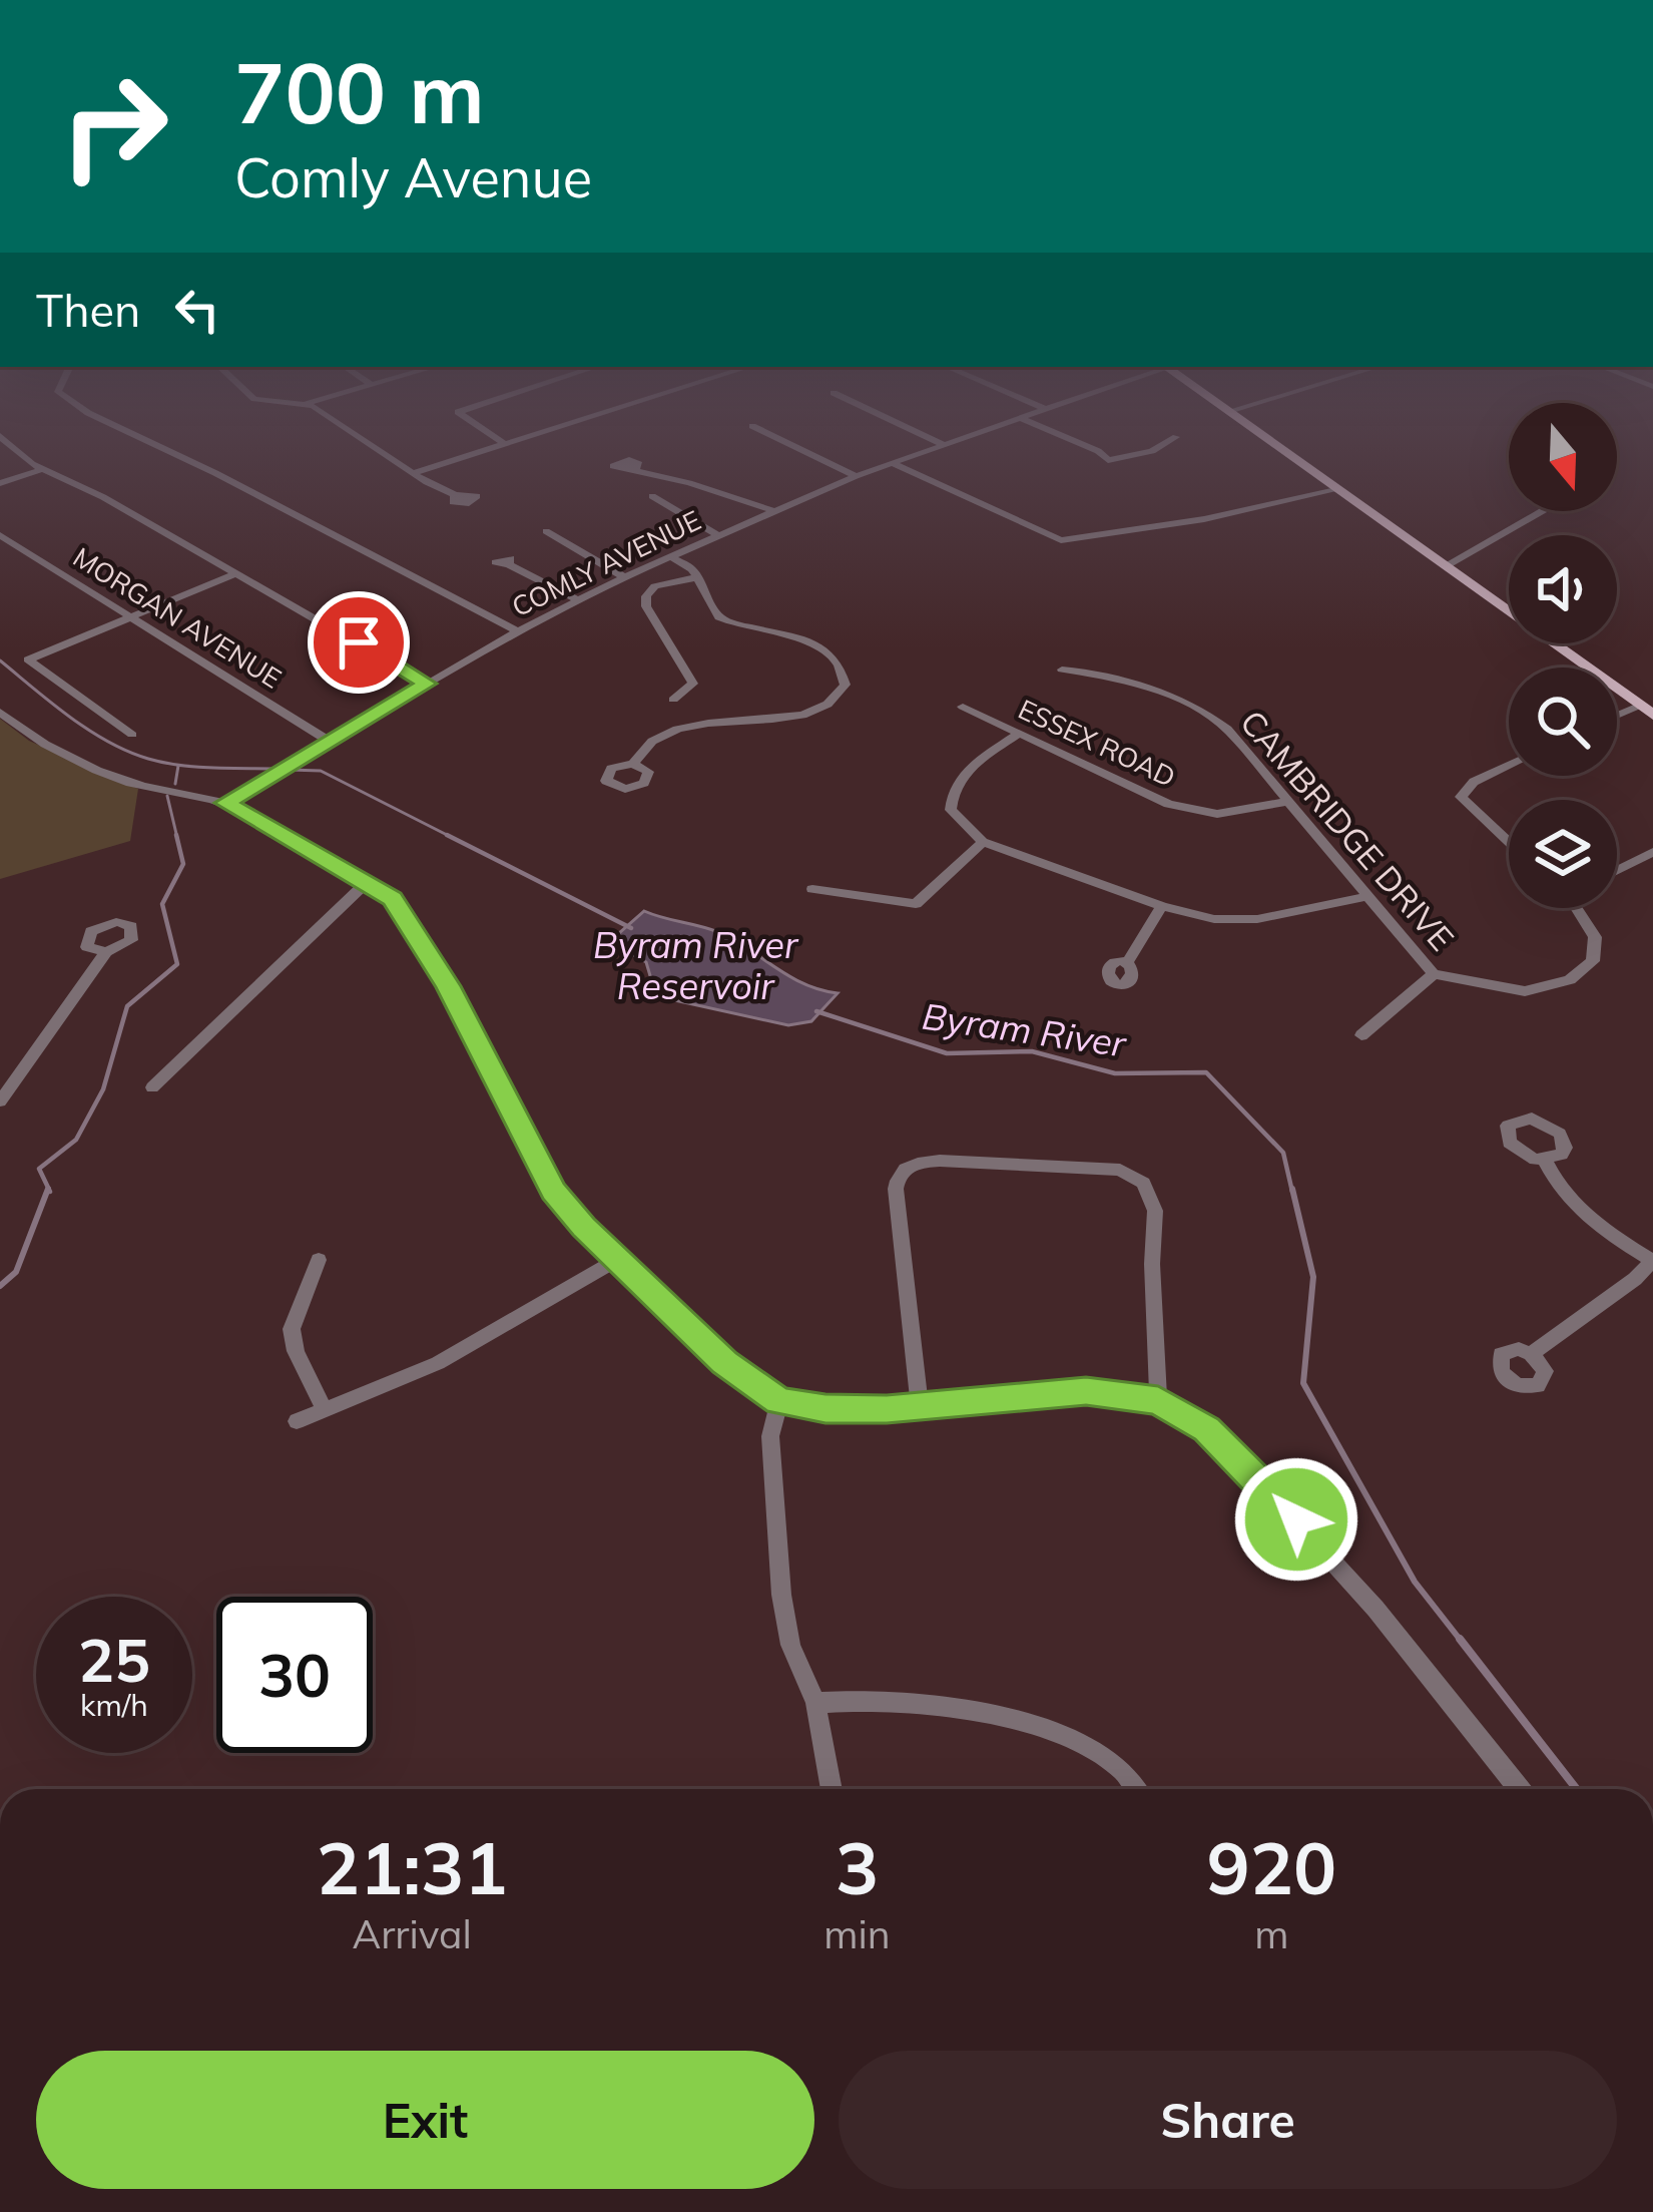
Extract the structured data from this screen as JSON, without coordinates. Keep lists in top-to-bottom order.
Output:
{
  "streets": {
    "street": [
      "COMLY AVENUE",
      "MORGAN AVENUE",
      "ESSEX ROAD",
      "CAMBRIDGE DRIVE"
    ]
  },
  "crossings": [
    ["COMLY AVENUE", "MORGAN AVENUE"],
    ["ESSEX ROAD", "CAMBRIDGE DRIVE"]
  ],
  "water": ["Byram River Reservoir", "Byram River"],
  "north": "bottom",
  "page": {
    "turn": ["700 m", "Comly Avenue"],
    "then": "Then",
    "speed": "25 km/h",
    "limit": "30",
    "eta": [
      "21:31",
      "Arrival",
      "3",
      "min",
      "920",
      "m"
    ],
    "buttons": ["Exit", "Share"]
  }
}
